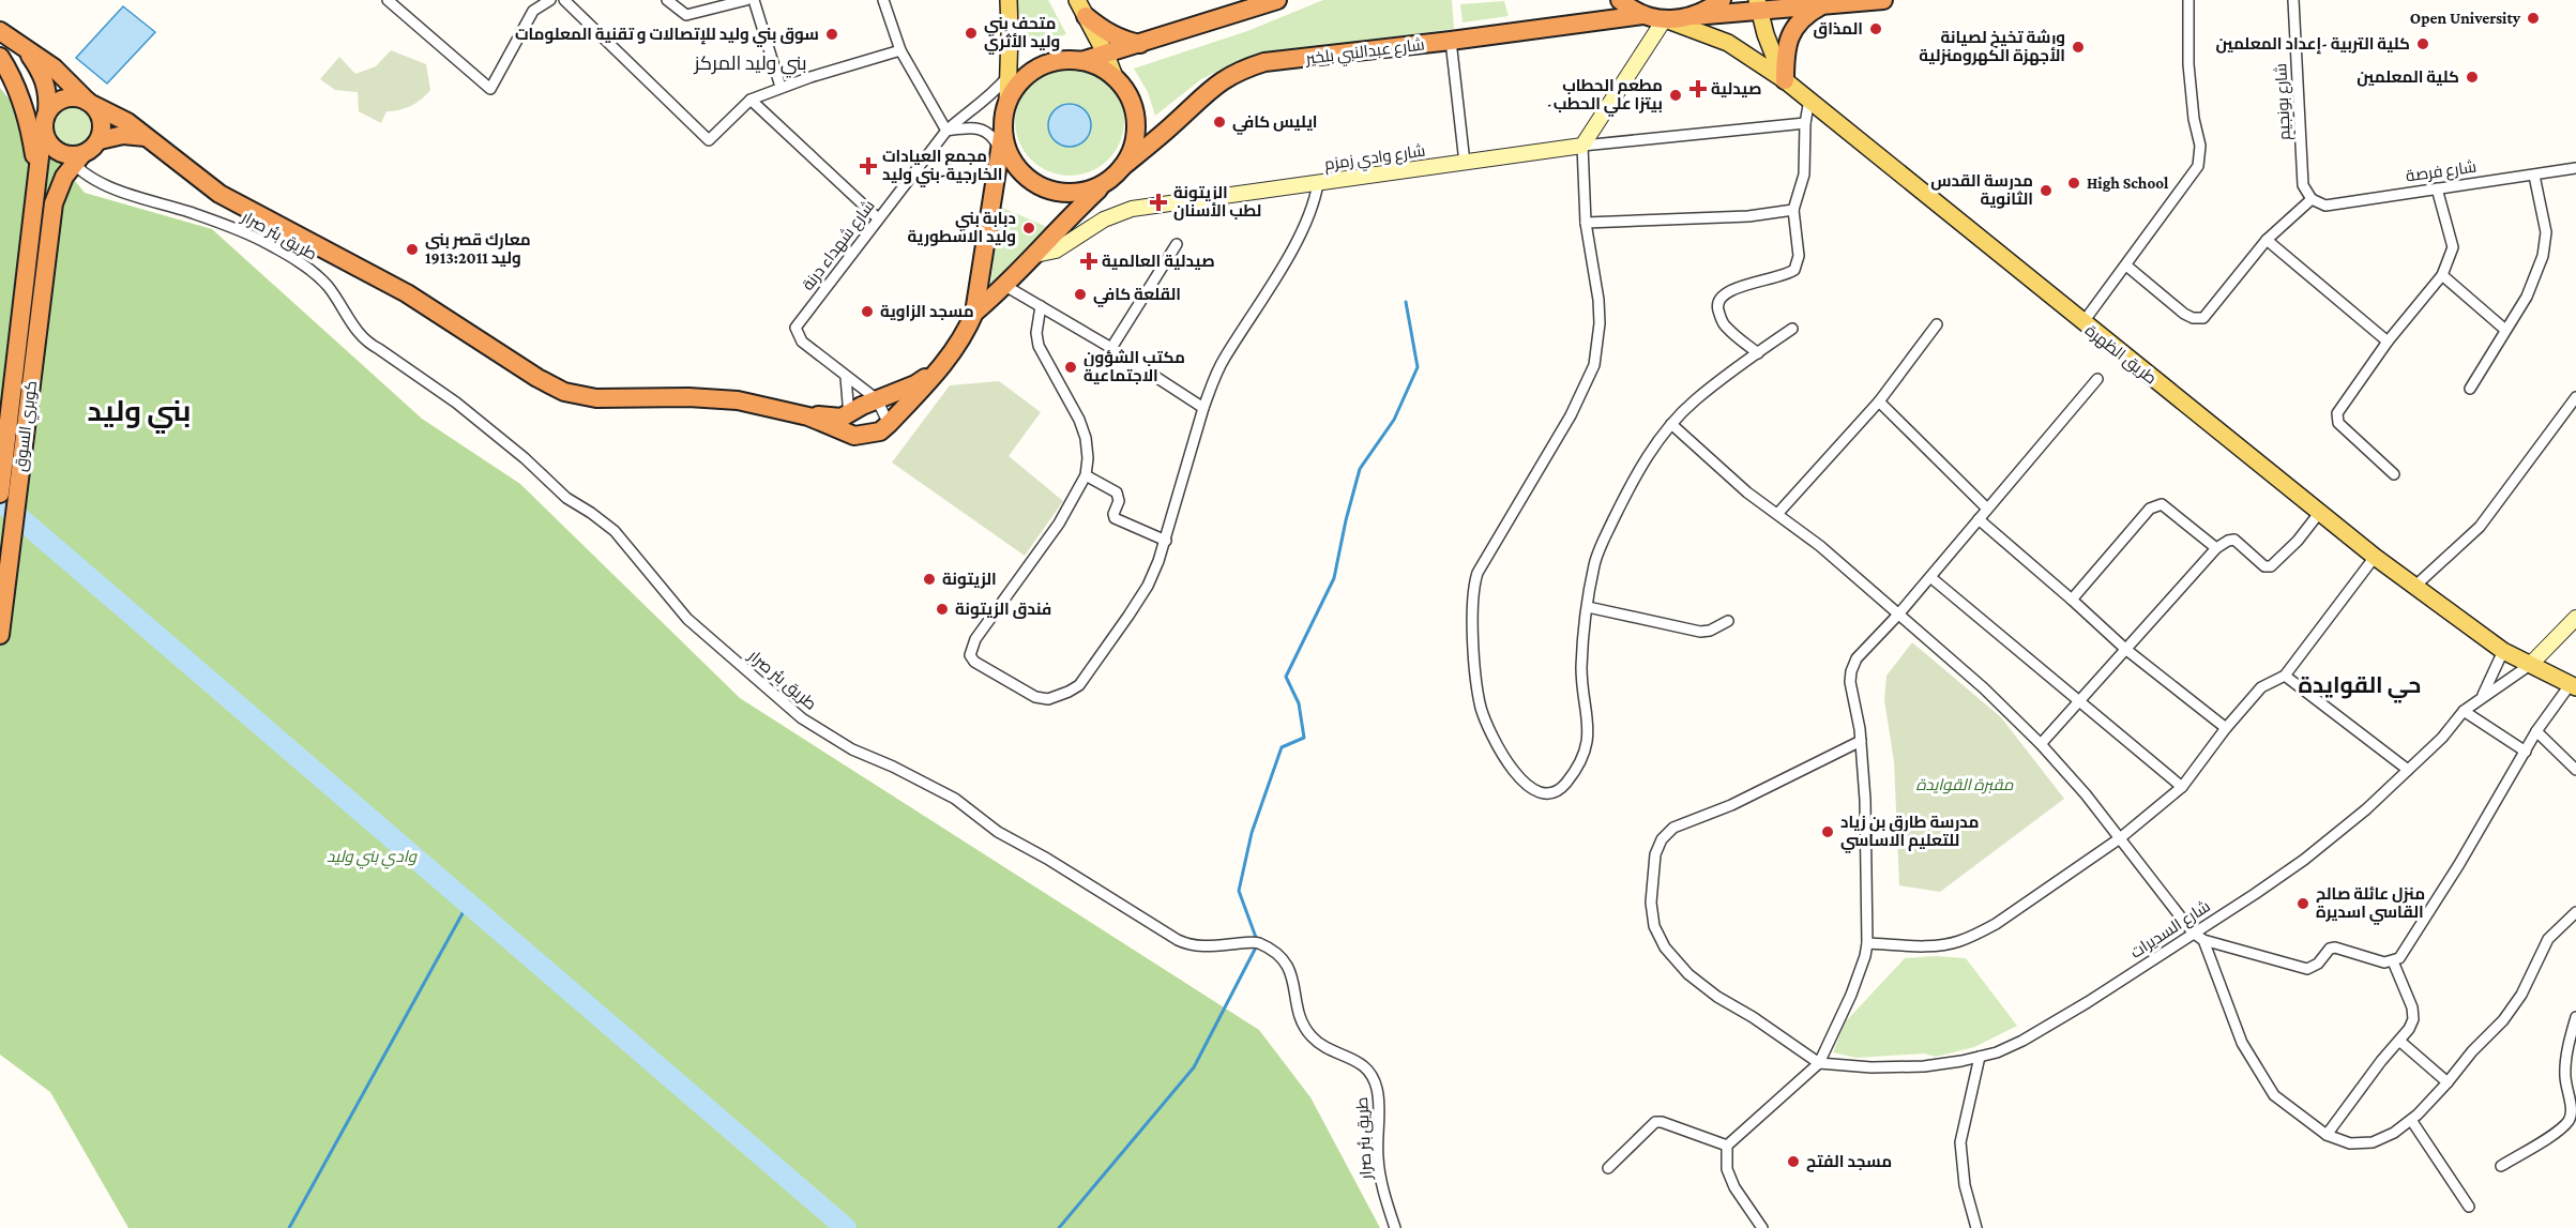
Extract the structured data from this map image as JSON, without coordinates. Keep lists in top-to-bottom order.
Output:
{
  "streets": {
    "highway": ["شارع عبدالنبي بلخير", "كوبري السوق"],
    "main road": ["شارع وادي زمزم", "طريق الظهرة"],
    "street": [
      "شارع بونجيم",
      "شارع فرصة",
      "طريق بئر صرار",
      "شارع شهداء درنة",
      "شارع السديرات"
    ]
  },
  "crossings": [
    ["شارع بونجيم", "شارع فرصة"],
    ["طريق الظهرة", "شارع السديرات"]
  ],
  "districts": ["بني وليد المركز", "بني وليد", "حي القوايدة"],
  "parks": ["مقبرة القوايدة", "وادي بني وليد"],
  "places": {
    "other": [
      "Open University",
      "المذاق",
      "متحف بني وليد الأثري",
      "سوق بني وليد للإتصالات و تقنية المعلومات",
      "كلية التربية -إعداد المعلمين",
      "ورشة تخيخ لصيانة الأجهزة الكهرومنزلية",
      "كلية المعلمين",
      "مطعم الحطاب -بيتزا علي الحطب",
      "ايليس كافي",
      "High School",
      "مدرسة القدس الثانوية",
      "دبابة بني وليد الاسطورية",
      "معارك قصر بني وليد 1913:2011",
      "القلعة كافي",
      "مسجد الزاوية",
      "مكتب الشؤون الاجتماعية",
      "الزيتونة",
      "فندق الزيتونة",
      "مدرسة طارق بن زياد للتعليم الاساسي",
      "منزل عائلة صالح القاسي اسديرة",
      "مسجد الفتح"
    ],
    "health": [
      "صيدلية",
      "مجمع العيادات الخارجية-بني وليد",
      "الزيتونة لطب الأسنان",
      "صيدلية العالمية"
    ]
  }
}
